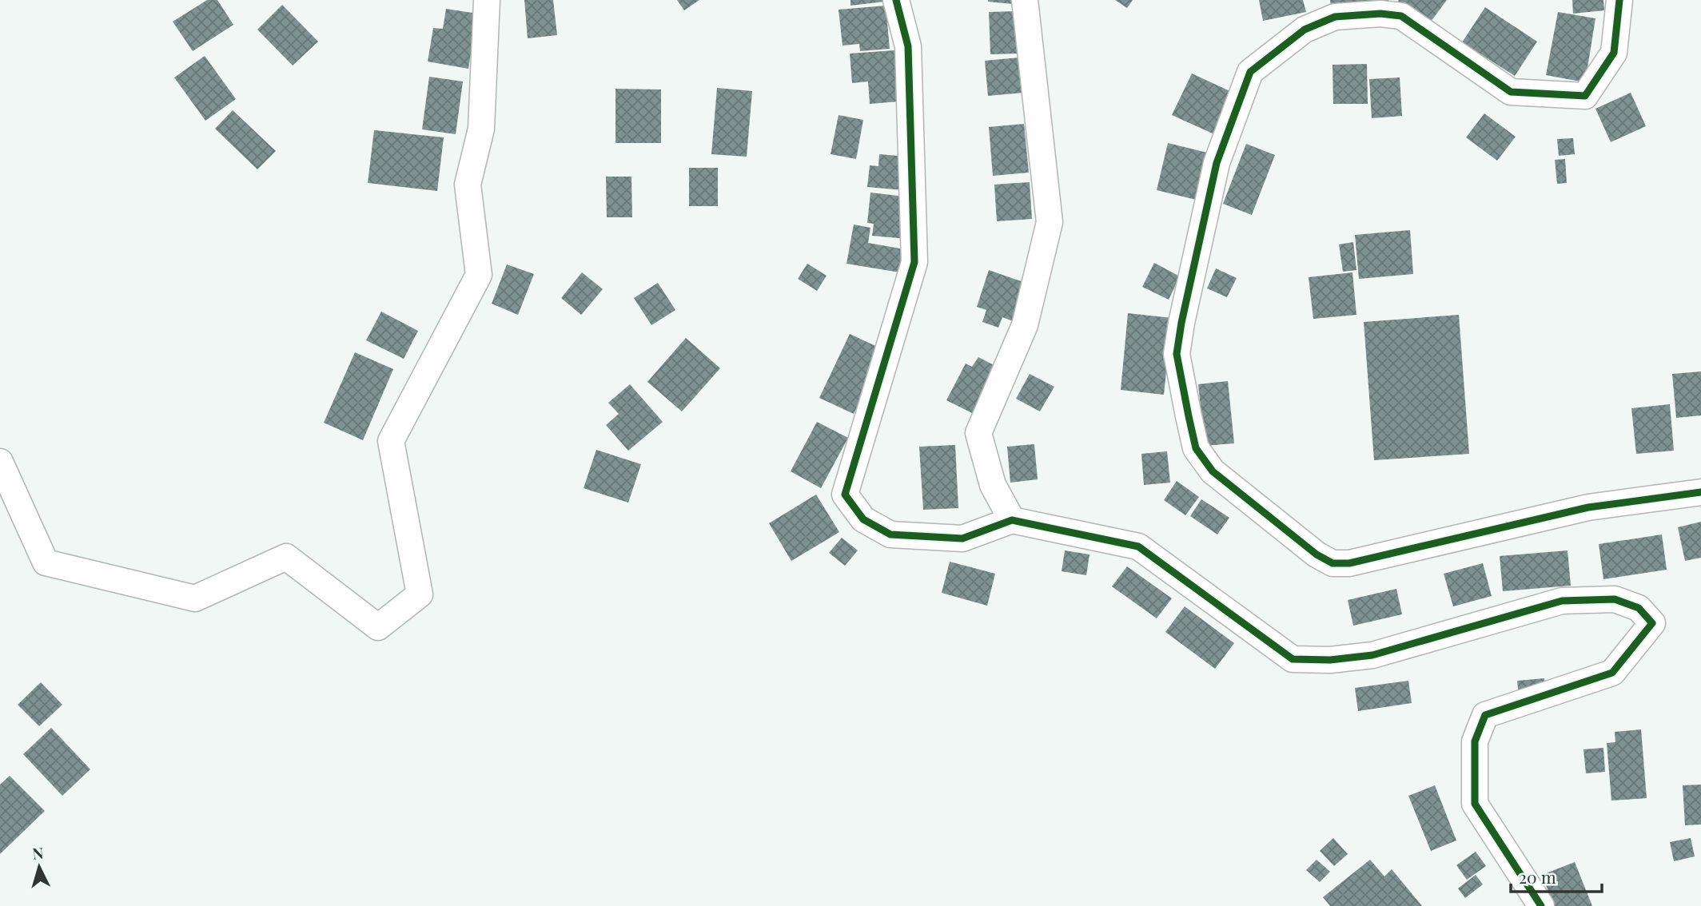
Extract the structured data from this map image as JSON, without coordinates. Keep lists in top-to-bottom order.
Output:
{
  "scale_bar": "20 m",
  "north": "top"
}
